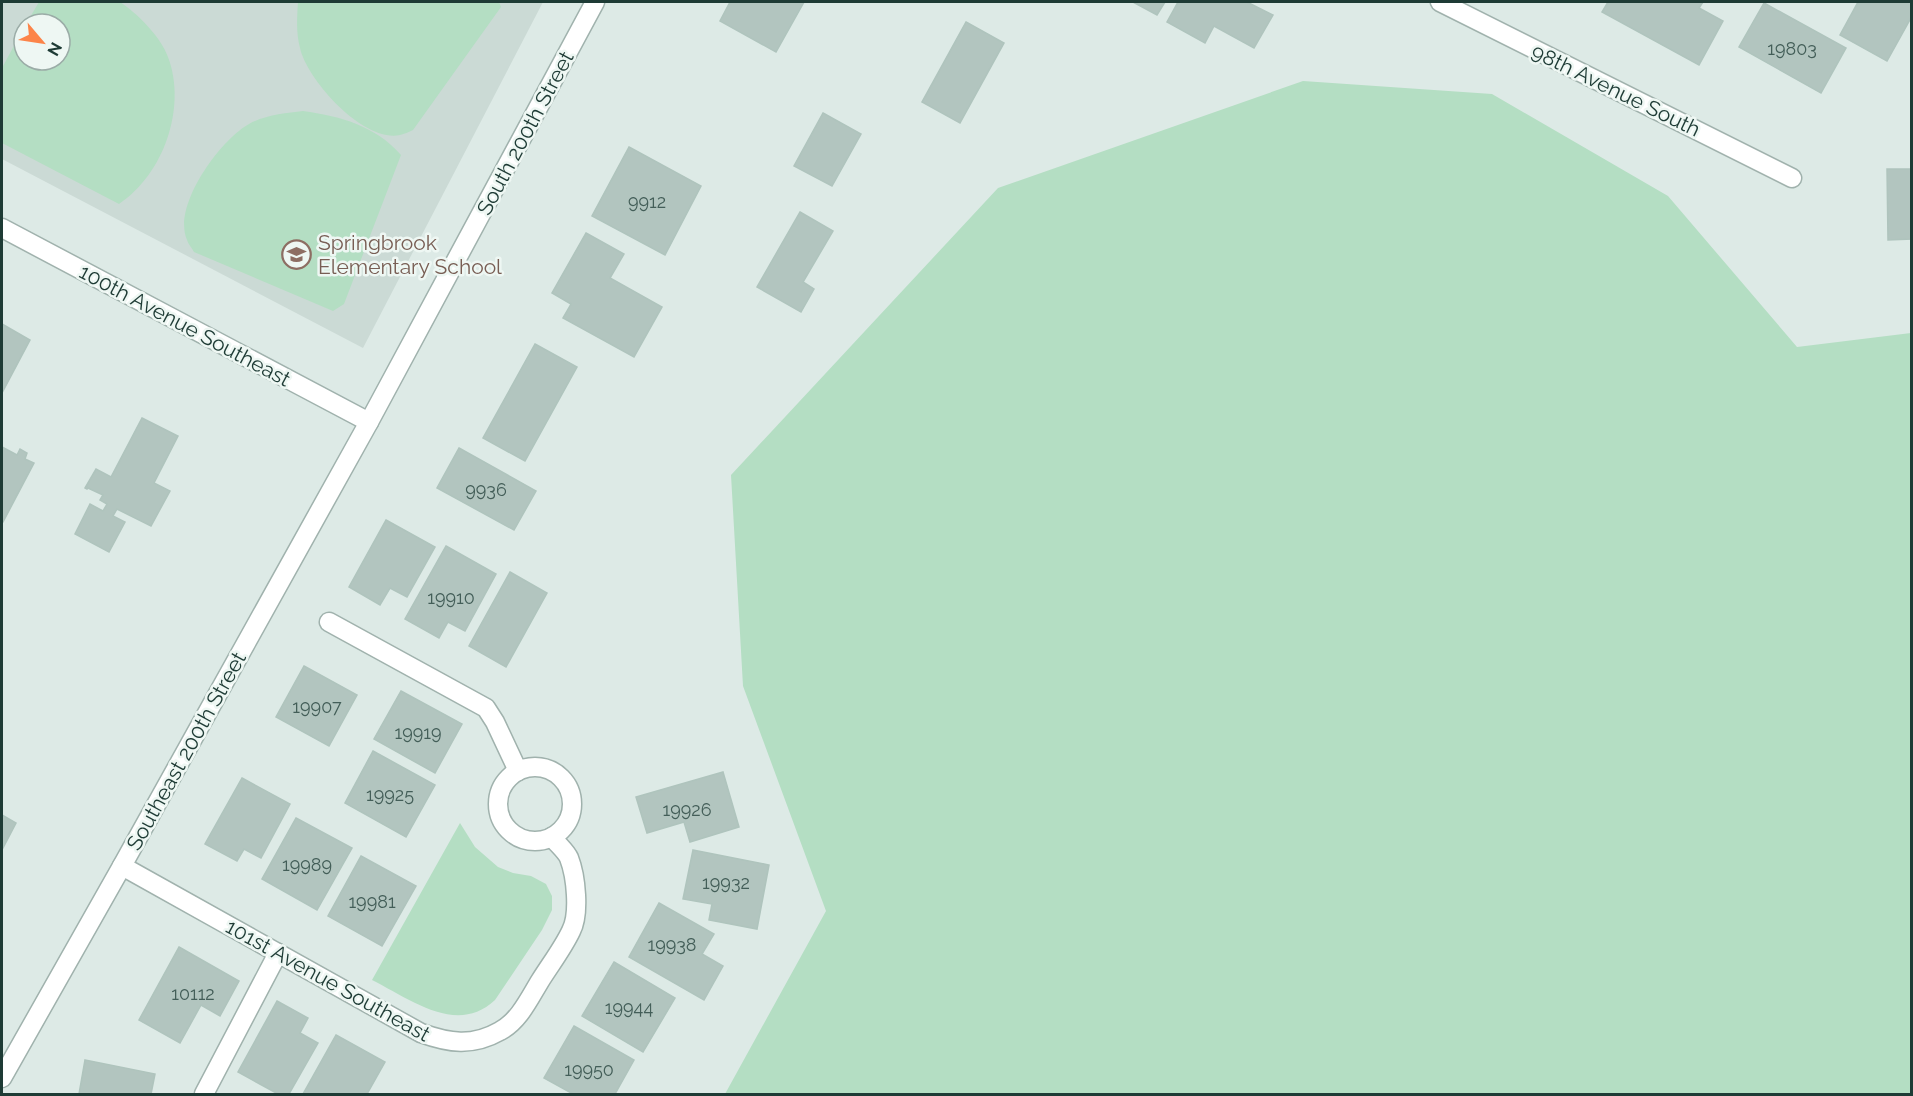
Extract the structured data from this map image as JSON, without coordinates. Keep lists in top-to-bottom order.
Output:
{
  "streets": {
    "street": [
      "98th Avenue South",
      "South 200th Street",
      "100th Avenue Southeast",
      "Southeast 200th Street",
      "101st Avenue Southeast"
    ]
  },
  "crossings": [
    ["South 200th Street", "100th Avenue Southeast"],
    ["South 200th Street", "Southeast 200th Street"],
    ["100th Avenue Southeast", "Southeast 200th Street"],
    ["Southeast 200th Street", "101st Avenue Southeast"]
  ],
  "places": {
    "school or university": ["Springbrook Elementary School"]
  },
  "house_numbers": [
    "19803",
    "9912",
    "9936",
    "19910",
    "19907",
    "19919",
    "19925",
    "19926",
    "19989",
    "19932",
    "19981",
    "19938",
    "10112",
    "19944",
    "19950"
  ],
  "north": "bottom right"
}
